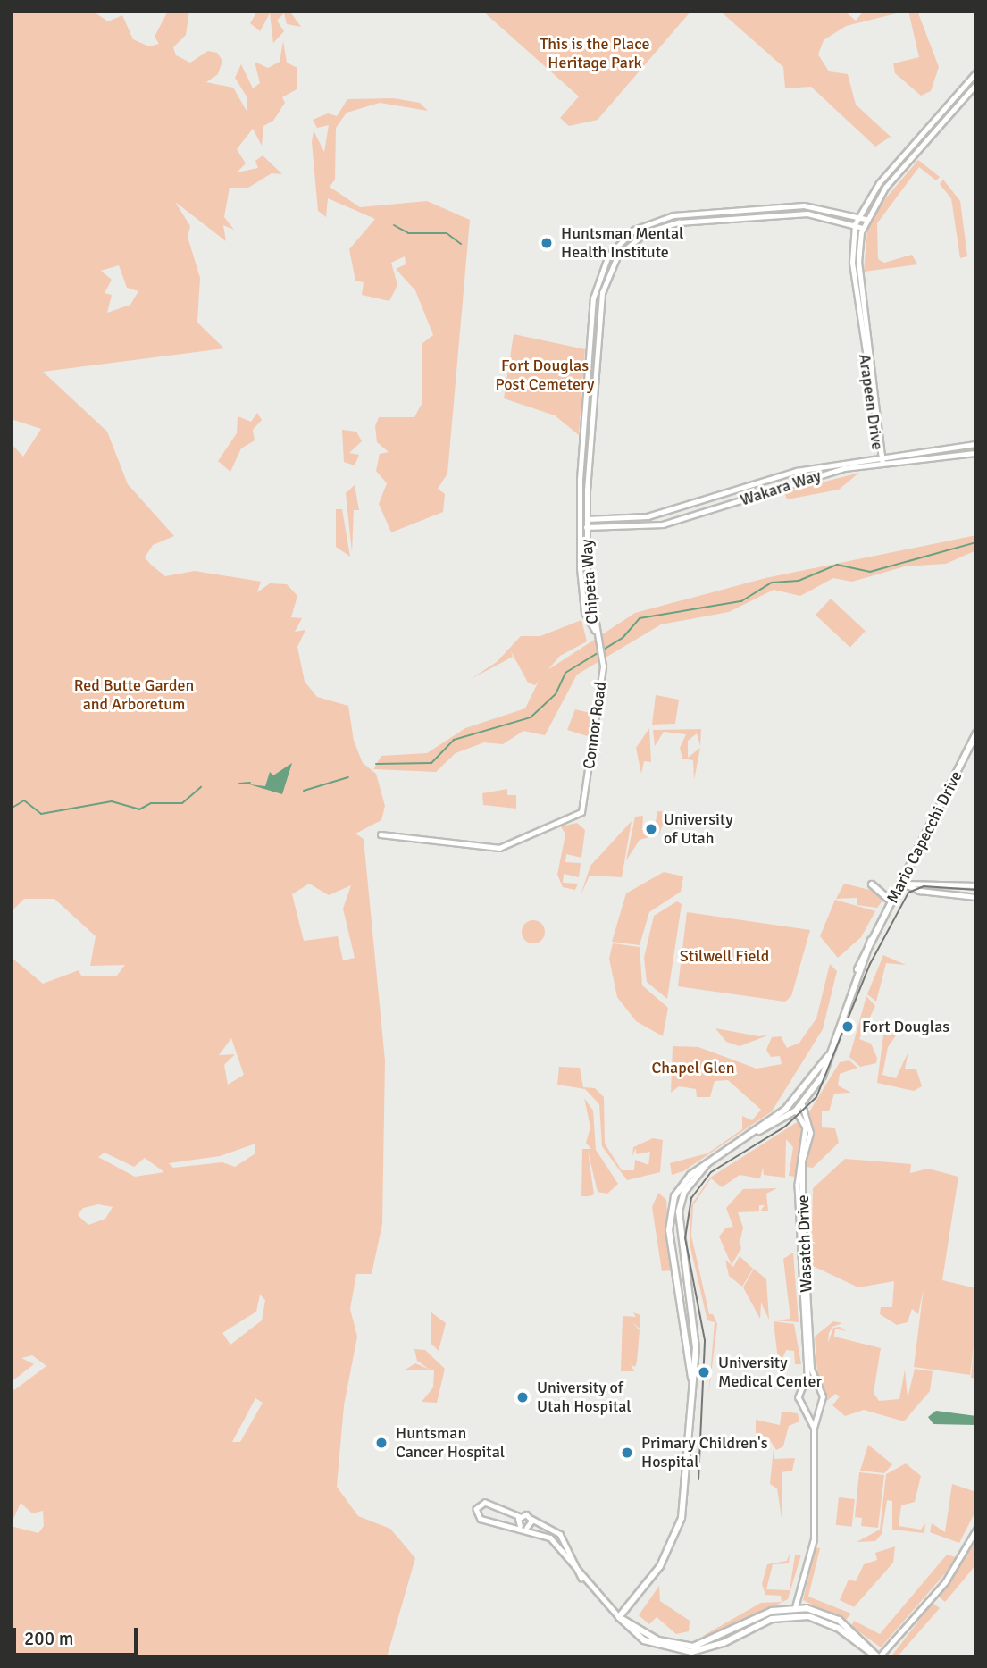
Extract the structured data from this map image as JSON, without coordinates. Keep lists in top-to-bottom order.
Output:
{
  "streets": {
    "main road": ["Mario Capecchi Drive"],
    "street": [
      "Arapeen Drive",
      "Wakara Way",
      "Chipeta Way",
      "Connor Road",
      "Wasatch Drive"
    ]
  },
  "crossings": [
    ["Arapeen Drive", "Wakara Way"],
    ["Arapeen Drive", "Chipeta Way"],
    ["Wakara Way", "Chipeta Way"],
    ["Chipeta Way", "Connor Road"],
    ["Mario Capecchi Drive", "Wasatch Drive"]
  ],
  "parks": [
    "This is the Place Heritage Park",
    "Fort Douglas Post Cemetery",
    "Red Butte Garden and Arboretum",
    "Stilwell Field",
    "Chapel Glen"
  ],
  "places": [
    "Huntsman Mental Health Institute",
    "University of Utah",
    "Fort Douglas",
    "University Medical Center",
    "University of Utah Hospital",
    "Huntsman Cancer Hospital",
    "Primary Children's Hospital"
  ],
  "scale_bar": "200 m"
}
